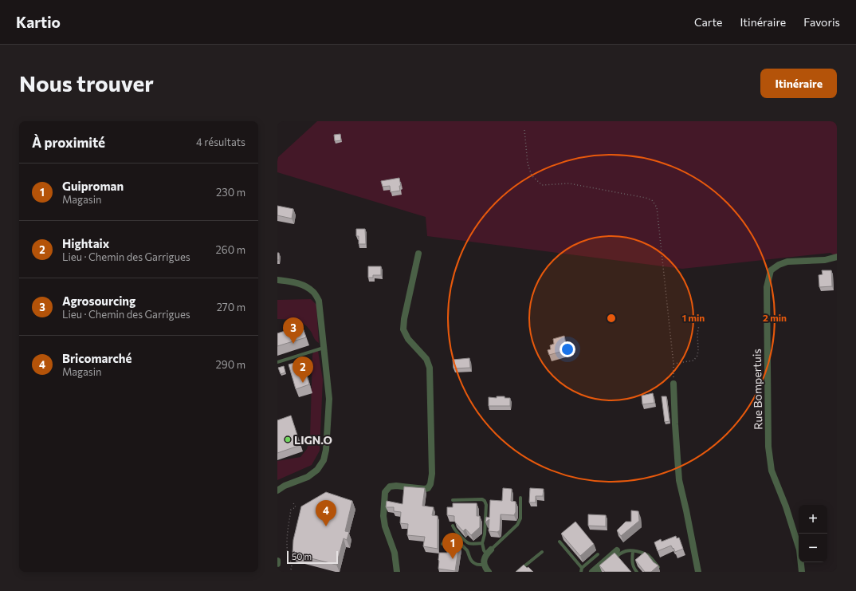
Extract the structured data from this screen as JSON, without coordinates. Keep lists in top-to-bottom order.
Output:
{
  "streets": {
    "street": ["Rue Bompertuis"]
  },
  "places": ["LIGN.O"],
  "scale_bar": "50 m",
  "page": {
    "header": "Kartio",
    "nav": ["Carte", "Itinéraire", "Favoris"],
    "buttons": "Itinéraire",
    "title": "Nous trouver",
    "heading": ["À proximité", "4 résultats"],
    "list": [
      {
        "mark": "1",
        "name": "Guiproman",
        "note": "Magasin",
        "value": "230 m"
      },
      {
        "mark": "2",
        "name": "Hightaix",
        "note": "Lieu · Chemin des Garrigues",
        "value": "260 m"
      },
      {
        "mark": "3",
        "name": "Agrosourcing",
        "note": "Lieu · Chemin des Garrigues",
        "value": "270 m"
      },
      {
        "mark": "4",
        "name": "Bricomarché",
        "note": "Magasin",
        "value": "290 m"
      }
    ],
    "pins": [
      "3",
      "2",
      "4",
      "1"
    ],
    "map_buttons": ["+", "−"],
    "scale": "50 m"
  },
  "rings": ["1 min", "2 min"]
}
